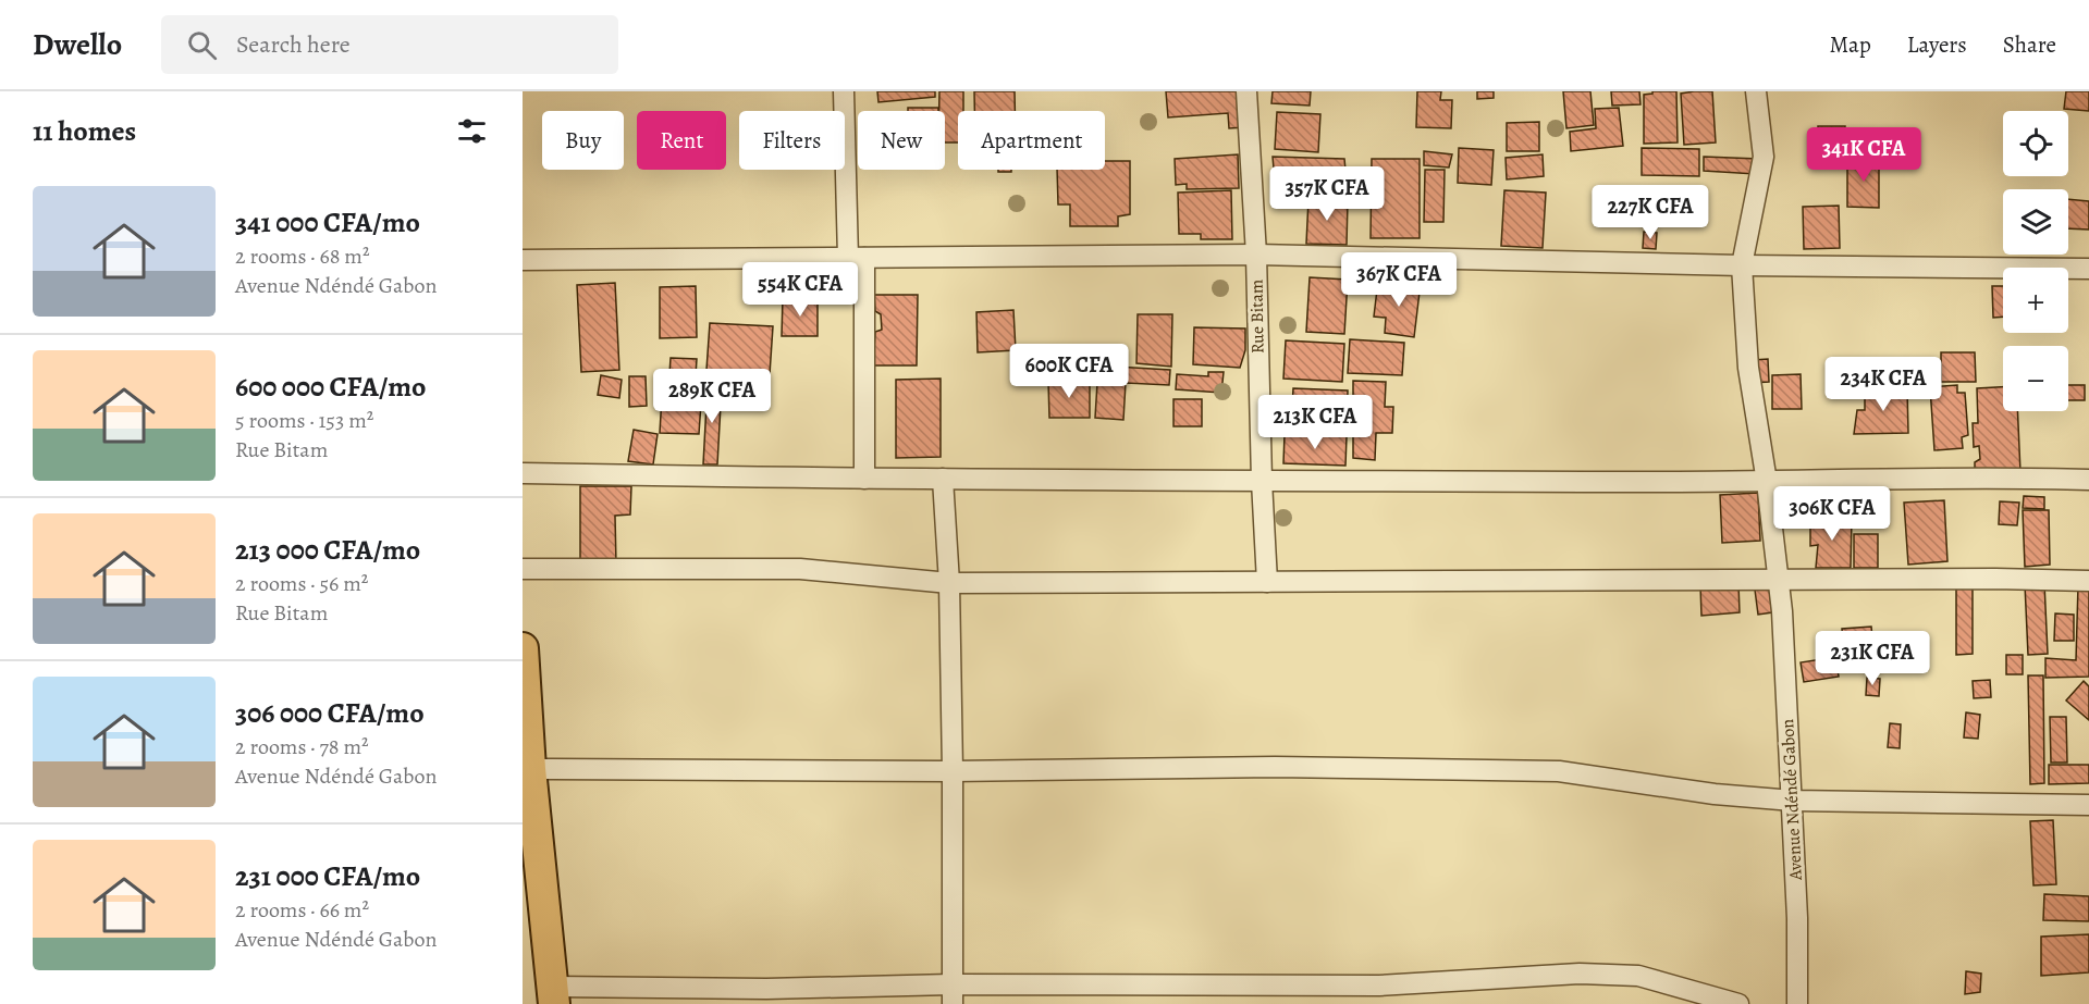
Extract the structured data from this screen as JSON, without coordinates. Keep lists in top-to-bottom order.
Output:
{
  "streets": {
    "street": ["Rue Bitam", "Avenue Ndéndé Gabon"]
  },
  "page": {
    "header": "Dwello",
    "search": "Search here",
    "nav": ["Map", "Layers", "Share"],
    "heading": "11 homes",
    "map_buttons": ["+", "−"],
    "chip": [
      "Buy",
      "Rent",
      "Filters",
      "New",
      "Apartment"
    ],
    "price": [
      "341K CFA",
      "357K CFA",
      "227K CFA",
      "367K CFA",
      "554K CFA",
      "600K CFA",
      "234K CFA",
      "289K CFA",
      "213K CFA",
      "306K CFA",
      "231K CFA"
    ],
    "list": [
      {
        "name": "341 000 CFA/mo",
        "note": "2 rooms · 68 m² · Avenue Ndéndé Gabon"
      },
      {
        "name": "600 000 CFA/mo",
        "note": "5 rooms · 153 m² · Rue Bitam"
      },
      {
        "name": "213 000 CFA/mo",
        "note": "2 rooms · 56 m² · Rue Bitam"
      },
      {
        "name": "306 000 CFA/mo",
        "note": "2 rooms · 78 m² · Avenue Ndéndé Gabon"
      },
      {
        "name": "231 000 CFA/mo",
        "note": "2 rooms · 66 m² · Avenue Ndéndé Gabon"
      }
    ]
  }
}
